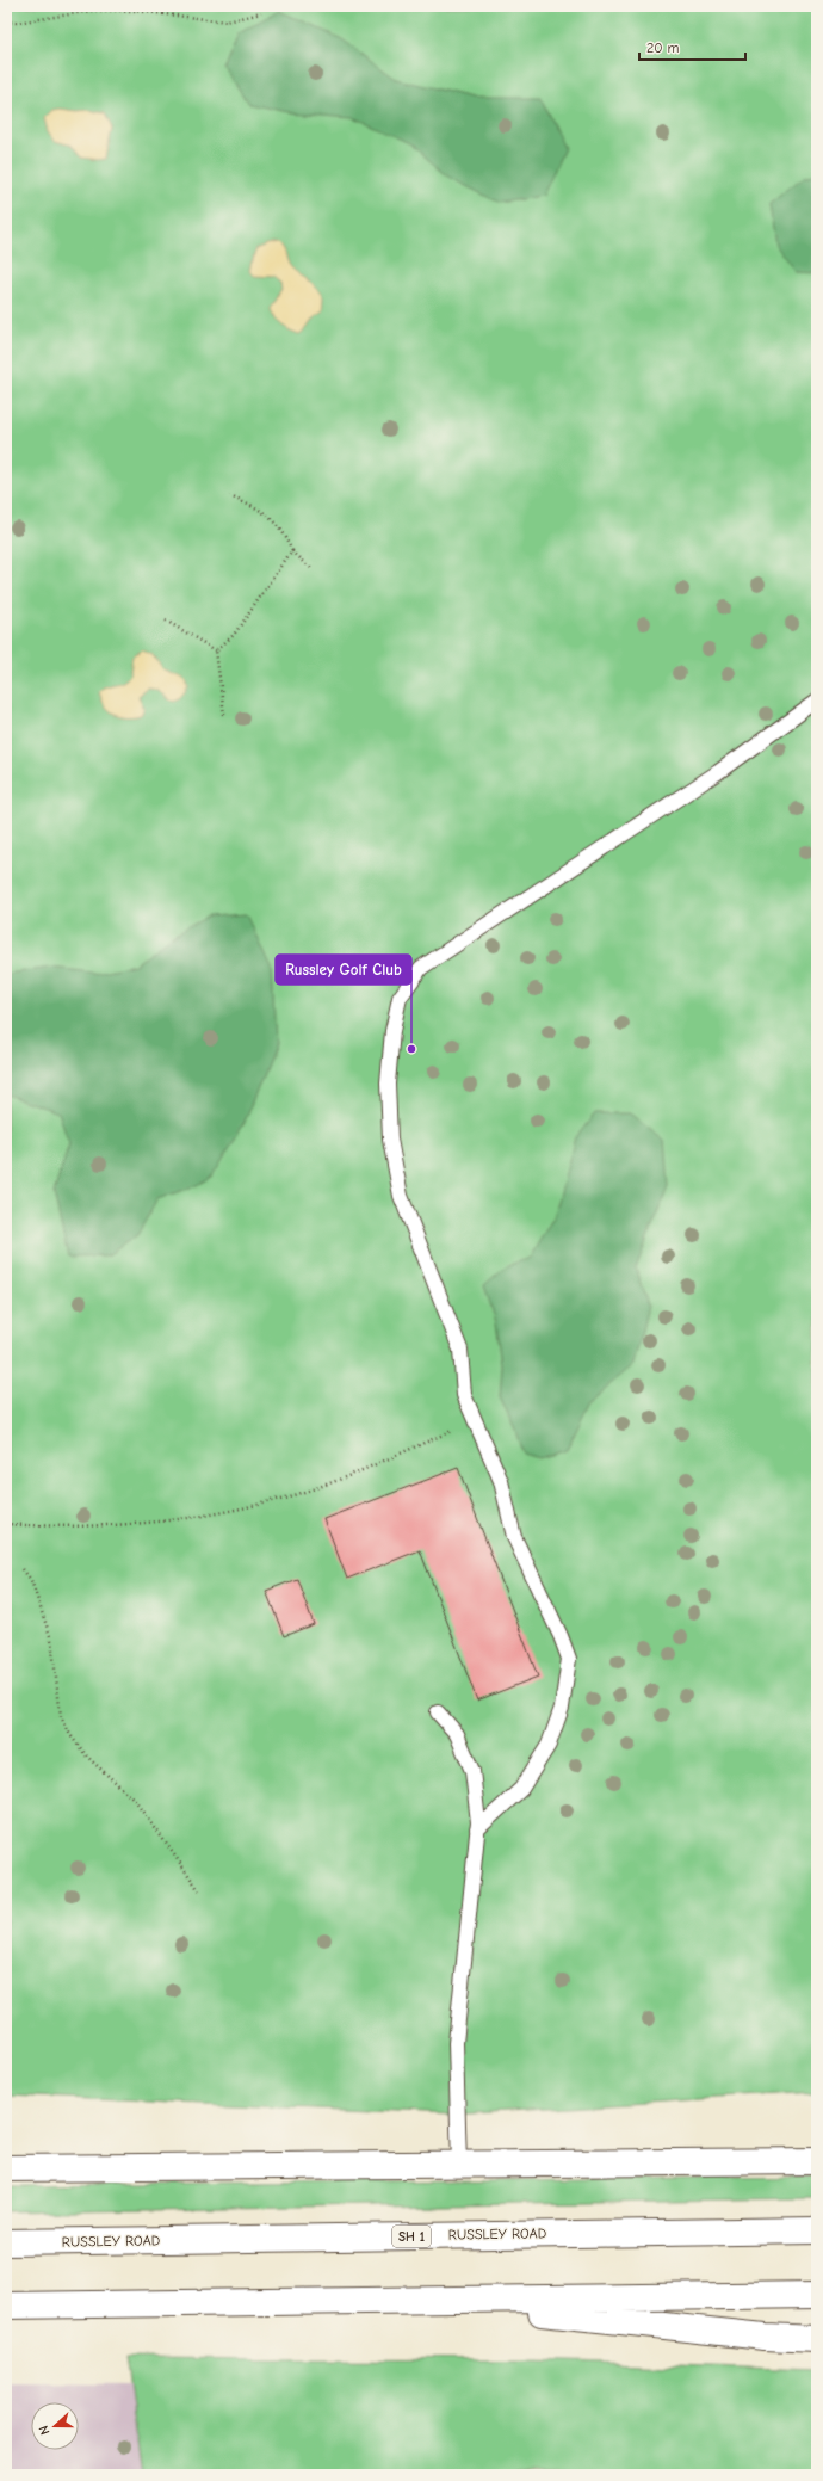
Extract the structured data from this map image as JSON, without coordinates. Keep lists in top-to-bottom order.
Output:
{
  "streets": {
    "highway": ["RUSSLEY ROAD", "SH 1"]
  },
  "places": ["Russley Golf Club"],
  "scale_bar": "20 m",
  "north": "left"
}
